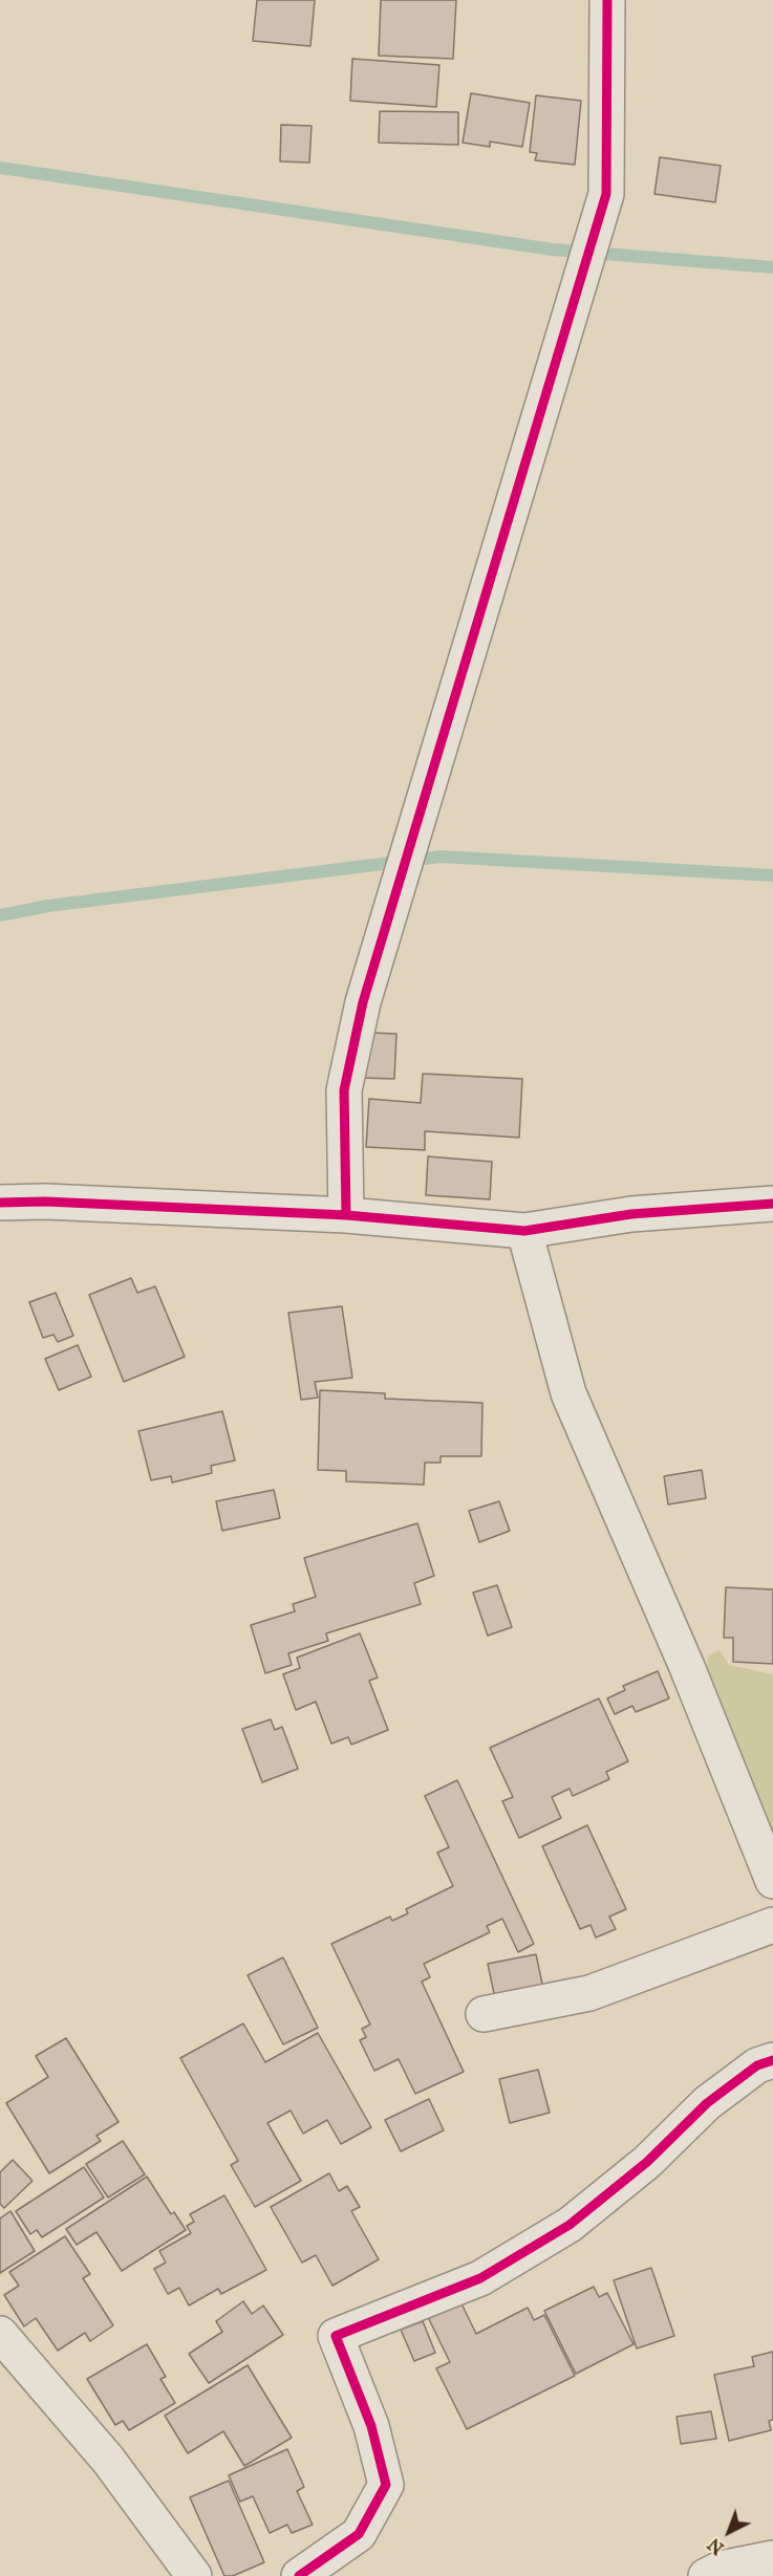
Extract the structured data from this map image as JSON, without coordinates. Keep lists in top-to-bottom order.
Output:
{
  "north": "bottom left"
}
